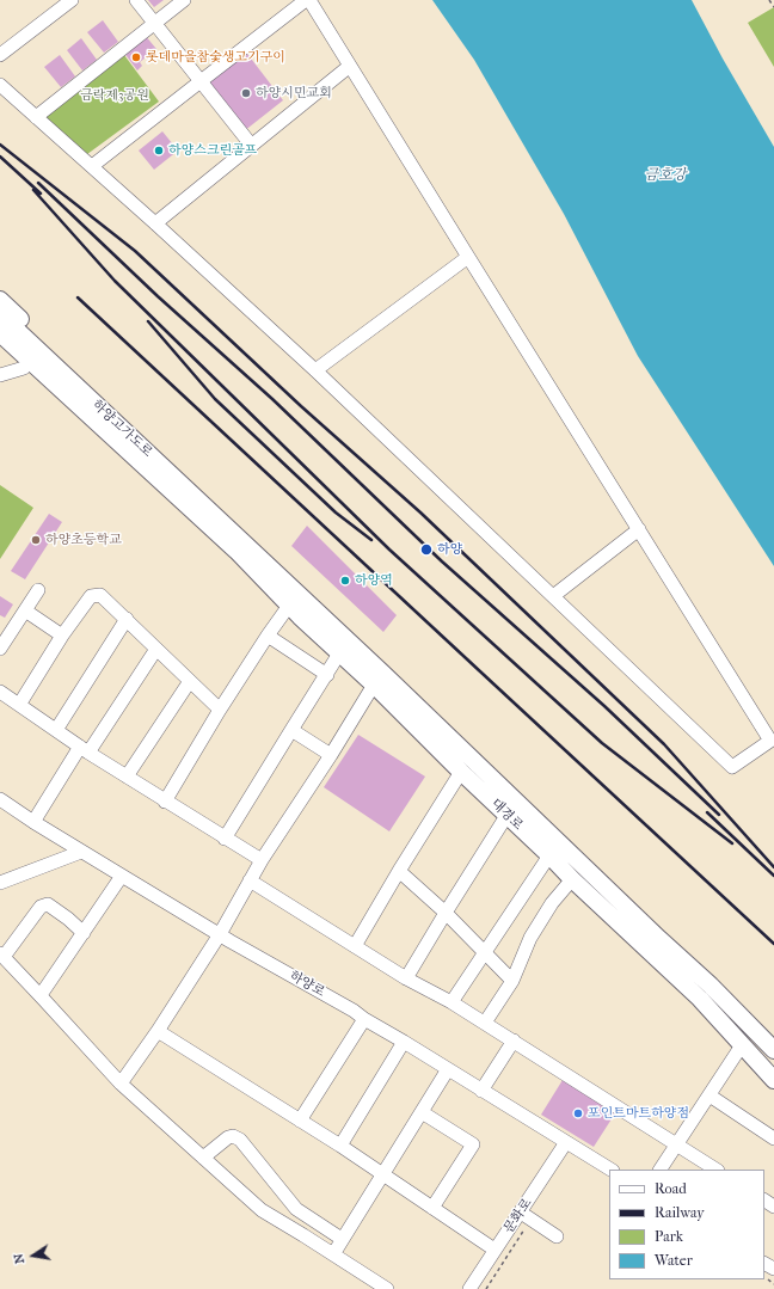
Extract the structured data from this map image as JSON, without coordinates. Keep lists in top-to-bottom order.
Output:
{
  "streets": {
    "main road": ["하양고가도로", "대경로"],
    "street": ["하양로", "문화로"]
  },
  "crossings": [
    ["하양고가도로", "대경로"],
    ["하양로", "문화로"]
  ],
  "water": ["금호강"],
  "parks": ["금락제3공원"],
  "places": [
    "롯데마을참숯생고기구이",
    "하양시민교회",
    "하양스크린골프",
    "하양초등학교",
    "하양",
    "하양역",
    "포인트마트하양점"
  ],
  "legend": [
    "Road",
    "Railway",
    "Park",
    "Water"
  ],
  "north": "left"
}
